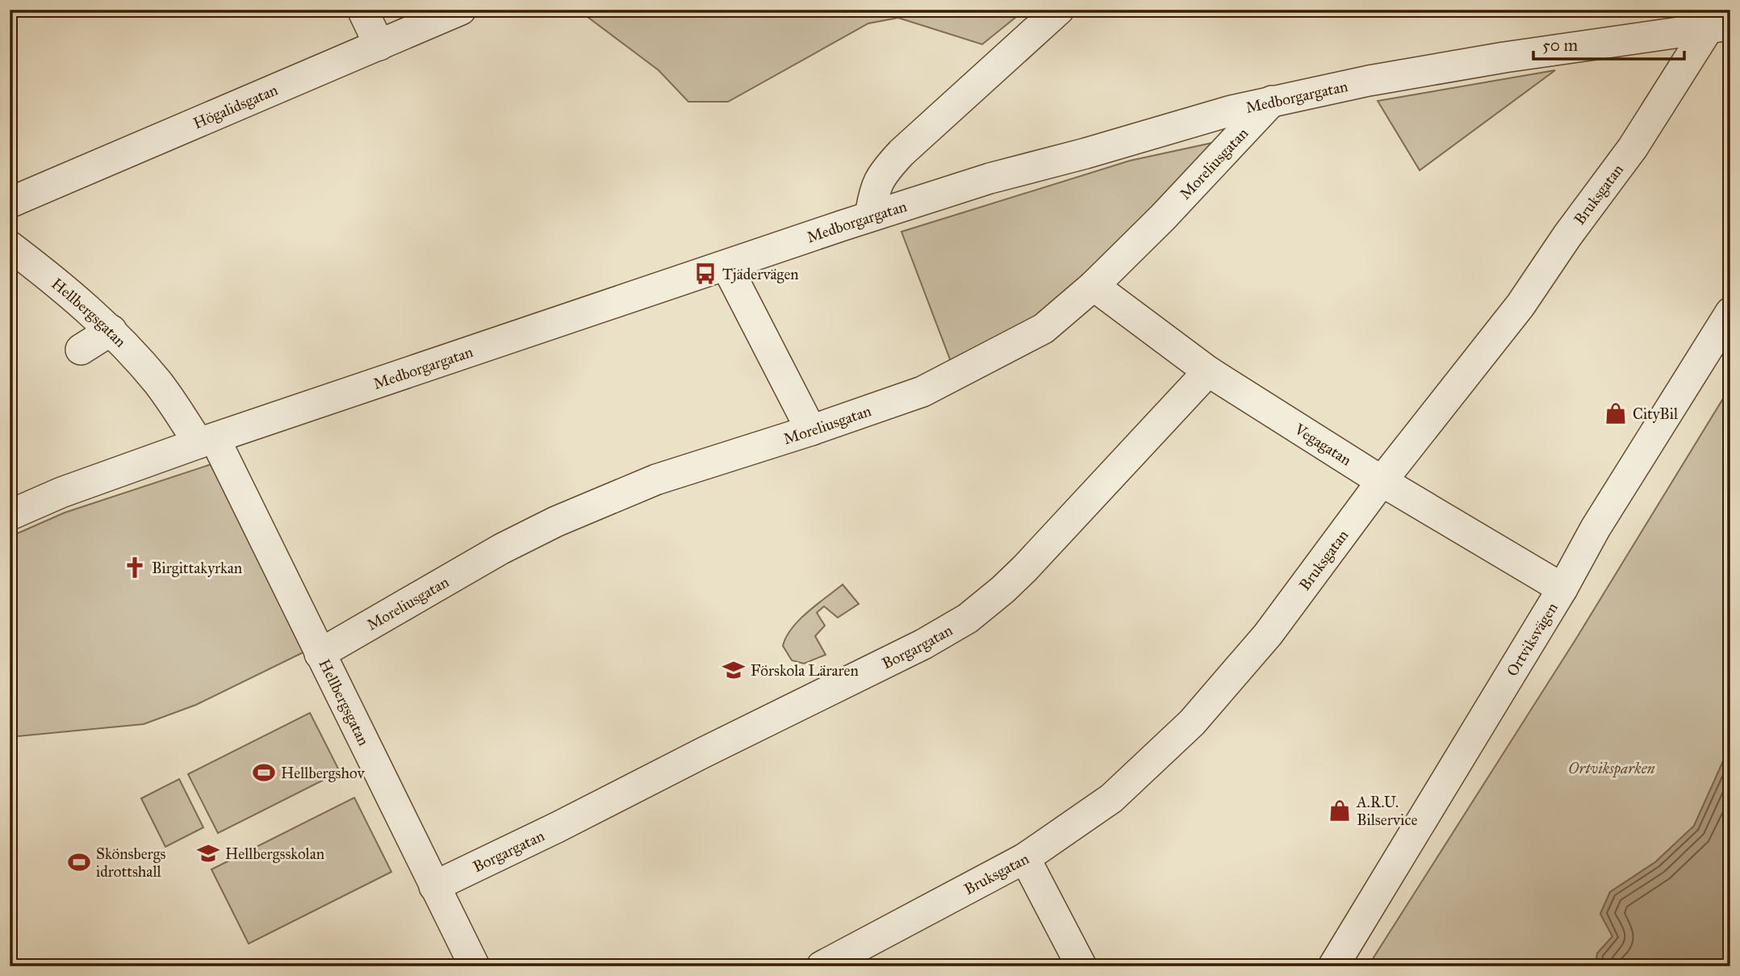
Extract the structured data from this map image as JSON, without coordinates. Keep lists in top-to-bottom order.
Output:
{
  "streets": {
    "street": [
      "Medborgargatan",
      "Högalidsgatan",
      "Moreliusgatan",
      "Bruksgatan",
      "Hellbergsgatan",
      "Vegagatan",
      "Ortviksvägen",
      "Borgargatan"
    ]
  },
  "crossings": [
    ["Medborgargatan", "Moreliusgatan"],
    ["Medborgargatan", "Bruksgatan"],
    ["Medborgargatan", "Hellbergsgatan"],
    ["Moreliusgatan", "Hellbergsgatan"],
    ["Moreliusgatan", "Vegagatan"],
    ["Bruksgatan", "Vegagatan"],
    ["Hellbergsgatan", "Borgargatan"],
    ["Vegagatan", "Ortviksvägen"],
    ["Vegagatan", "Borgargatan"]
  ],
  "parks": ["Ortviksparken"],
  "places": {
    "bus stop": ["Tjädervägen"],
    "shop": ["CityBil", "A.R.U. Bilservice"],
    "church": ["Birgittakyrkan"],
    "school or university": ["Förskola Läraren", "Hellbergsskolan"],
    "sports": ["Hellbergshov", "Skönsbergs idrottshall"]
  },
  "scale_bar": "50 m"
}
